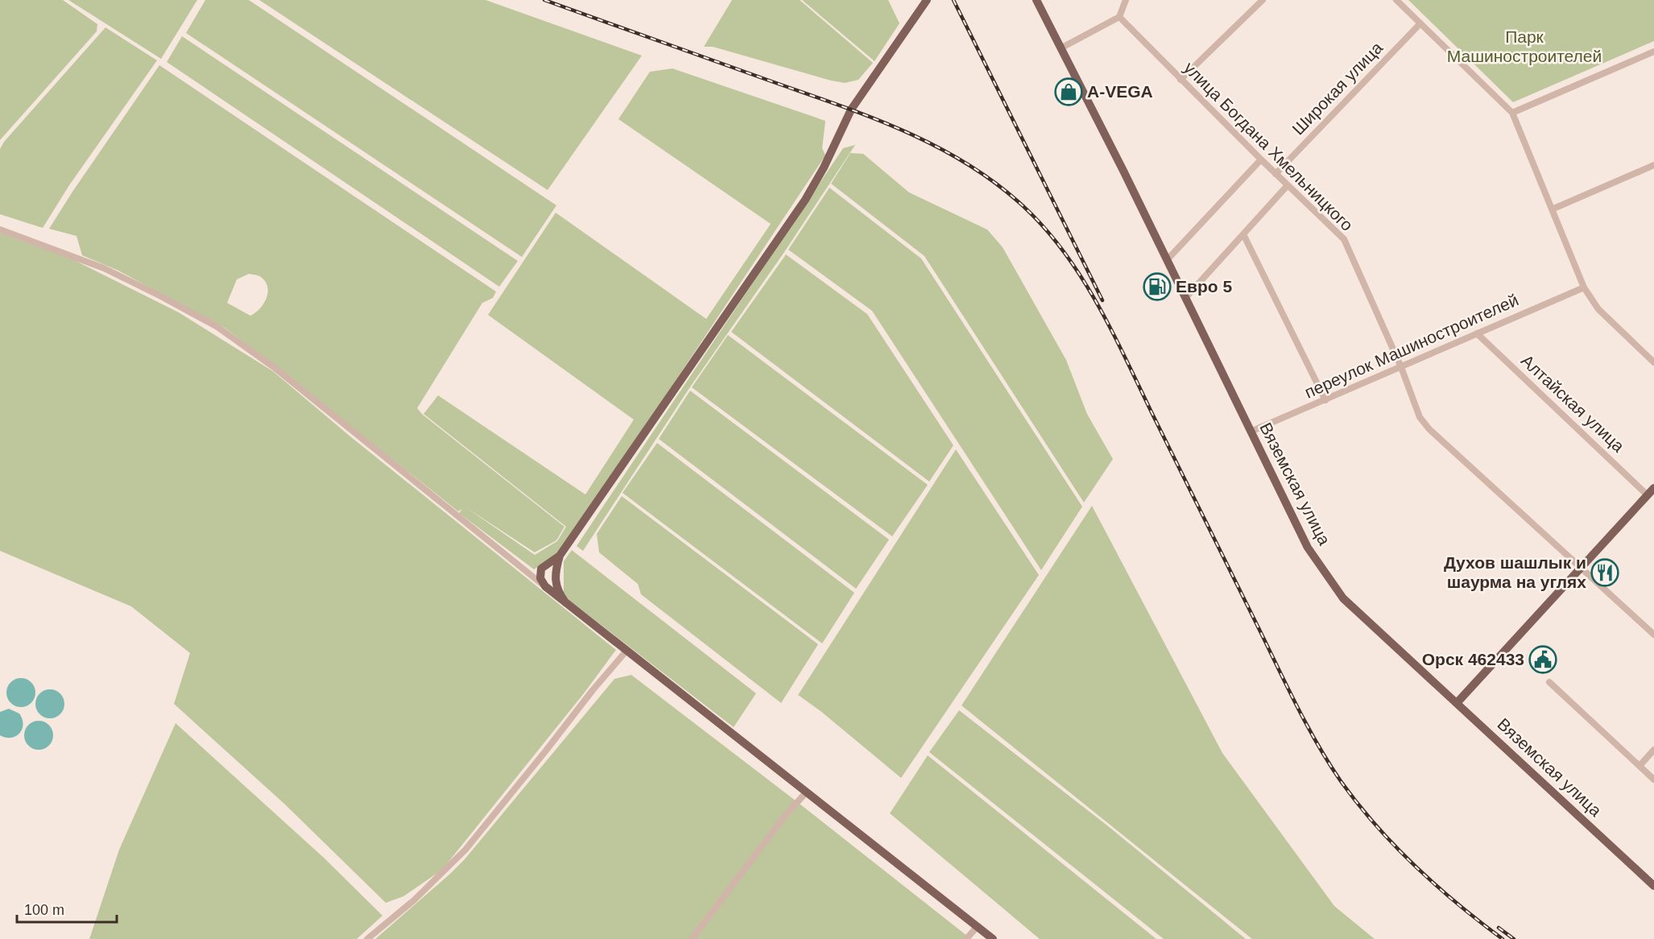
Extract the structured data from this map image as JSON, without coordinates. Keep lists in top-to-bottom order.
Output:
{
  "streets": {
    "main road": ["Вяземская улица"],
    "street": [
      "Широкая улица",
      "улица Богдана Хмельницкого",
      "переулок Машиностроителей",
      "Алтайская улица"
    ]
  },
  "crossings": [
    ["Широкая улица", "улица Богдана Хмельницкого"],
    ["улица Богдана Хмельницкого", "переулок Машиностроителей"],
    ["переулок Машиностроителей", "Алтайская улица"],
    ["переулок Машиностроителей", "Вяземская улица"]
  ],
  "parks": ["Парк Машиностроителей"],
  "places": {
    "shop": ["A-VEGA"],
    "fuel station": ["Евро 5"],
    "restaurant": ["Духов шашлык и шаурма на углях"],
    "public building": ["Орск 462433"]
  },
  "scale_bar": "100 m"
}
